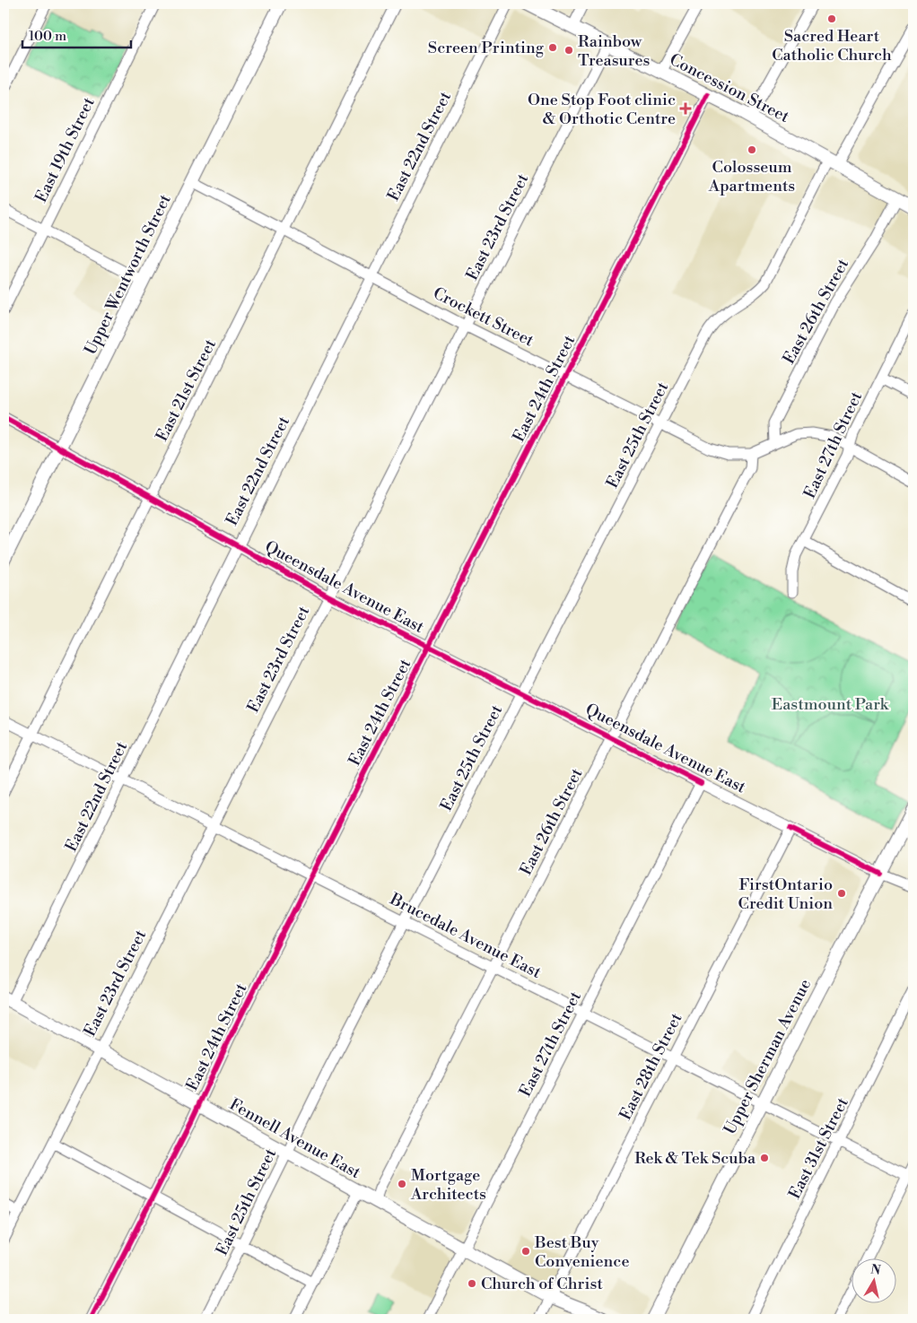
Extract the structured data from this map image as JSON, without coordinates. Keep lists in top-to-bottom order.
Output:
{
  "streets": {
    "main road": [
      "Concession Street",
      "Upper Wentworth Street",
      "Upper Sherman Avenue",
      "Fennell Avenue East"
    ],
    "street": [
      "East 22nd Street",
      "East 19th Street",
      "East 23rd Street",
      "East 26th Street",
      "Crockett Street",
      "East 24th Street",
      "East 21st Street",
      "East 25th Street",
      "East 27th Street",
      "Queensdale Avenue East",
      "Brucedale Avenue East",
      "East 28th Street",
      "East 31st Street"
    ]
  },
  "crossings": [
    ["Concession Street", "East 23rd Street"],
    ["Concession Street", "East 26th Street"],
    ["Concession Street", "East 24th Street"],
    ["Concession Street", "East 25th Street"],
    ["East 22nd Street", "Crockett Street"],
    ["East 22nd Street", "Queensdale Avenue East"],
    ["East 22nd Street", "Brucedale Avenue East"],
    ["East 22nd Street", "Fennell Avenue East"],
    ["East 23rd Street", "Crockett Street"],
    ["East 23rd Street", "Queensdale Avenue East"],
    ["East 23rd Street", "Brucedale Avenue East"],
    ["East 23rd Street", "Fennell Avenue East"],
    ["Upper Wentworth Street", "Crockett Street"],
    ["Upper Wentworth Street", "Queensdale Avenue East"],
    ["East 26th Street", "Crockett Street"],
    ["East 26th Street", "Queensdale Avenue East"],
    ["East 26th Street", "Brucedale Avenue East"],
    ["East 26th Street", "Fennell Avenue East"],
    ["Crockett Street", "East 24th Street"],
    ["Crockett Street", "East 21st Street"],
    ["Crockett Street", "East 25th Street"],
    ["Crockett Street", "East 27th Street"],
    ["East 24th Street", "Queensdale Avenue East"],
    ["East 24th Street", "Brucedale Avenue East"],
    ["East 24th Street", "Fennell Avenue East"],
    ["East 21st Street", "Queensdale Avenue East"],
    ["East 21st Street", "Brucedale Avenue East"],
    ["East 25th Street", "Queensdale Avenue East"],
    ["East 25th Street", "Brucedale Avenue East"],
    ["East 25th Street", "Fennell Avenue East"],
    ["East 27th Street", "Queensdale Avenue East"],
    ["East 27th Street", "Brucedale Avenue East"],
    ["East 27th Street", "Fennell Avenue East"],
    ["Queensdale Avenue East", "Upper Sherman Avenue"],
    ["Queensdale Avenue East", "East 28th Street"],
    ["Brucedale Avenue East", "Upper Sherman Avenue"],
    ["Brucedale Avenue East", "East 28th Street"],
    ["Brucedale Avenue East", "East 31st Street"],
    ["East 28th Street", "Fennell Avenue East"]
  ],
  "parks": ["Eastmount Park"],
  "places": {
    "other": [
      "Sacred Heart Catholic Church",
      "Screen Printing",
      "Rainbow Treasures",
      "Colosseum Apartments",
      "FirstOntario Credit Union",
      "Rek & Tek Scuba",
      "Mortgage Architects",
      "Best Buy Convenience",
      "Church of Christ"
    ],
    "health": ["One Stop Foot clinic & Orthotic Centre"]
  },
  "scale_bar": "100 m",
  "north": "top"
}
